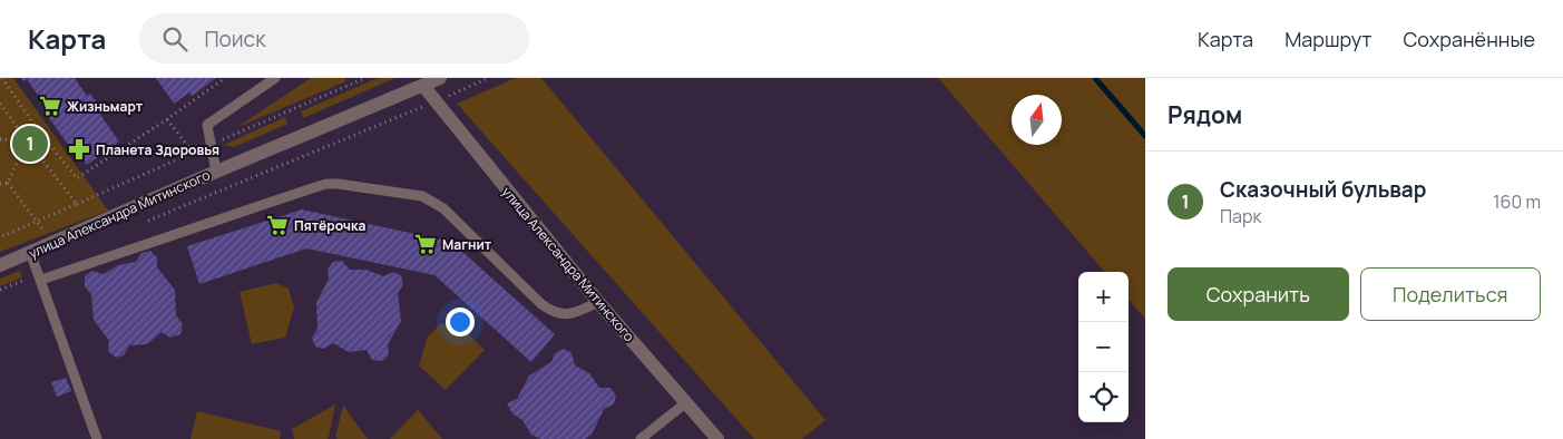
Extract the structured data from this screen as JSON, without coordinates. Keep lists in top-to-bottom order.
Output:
{
  "streets": {
    "street": ["улица Александра Митинского"]
  },
  "places": {
    "supermarket": ["Жизньмарт", "Пятёрочка", "Магнит"],
    "pharmacy": ["Планета Здоровья"]
  },
  "north": "top",
  "page": {
    "header": "Карта",
    "search": "Поиск",
    "nav": ["Карта", "Маршрут", "Сохранённые"],
    "heading": "Рядом",
    "pins": "1",
    "list": [
      {
        "mark": "1",
        "name": "Сказочный бульвар",
        "note": "Парк",
        "value": "160 m"
      }
    ],
    "buttons": ["Сохранить", "Поделиться"],
    "map_buttons": ["+", "−"]
  }
}
